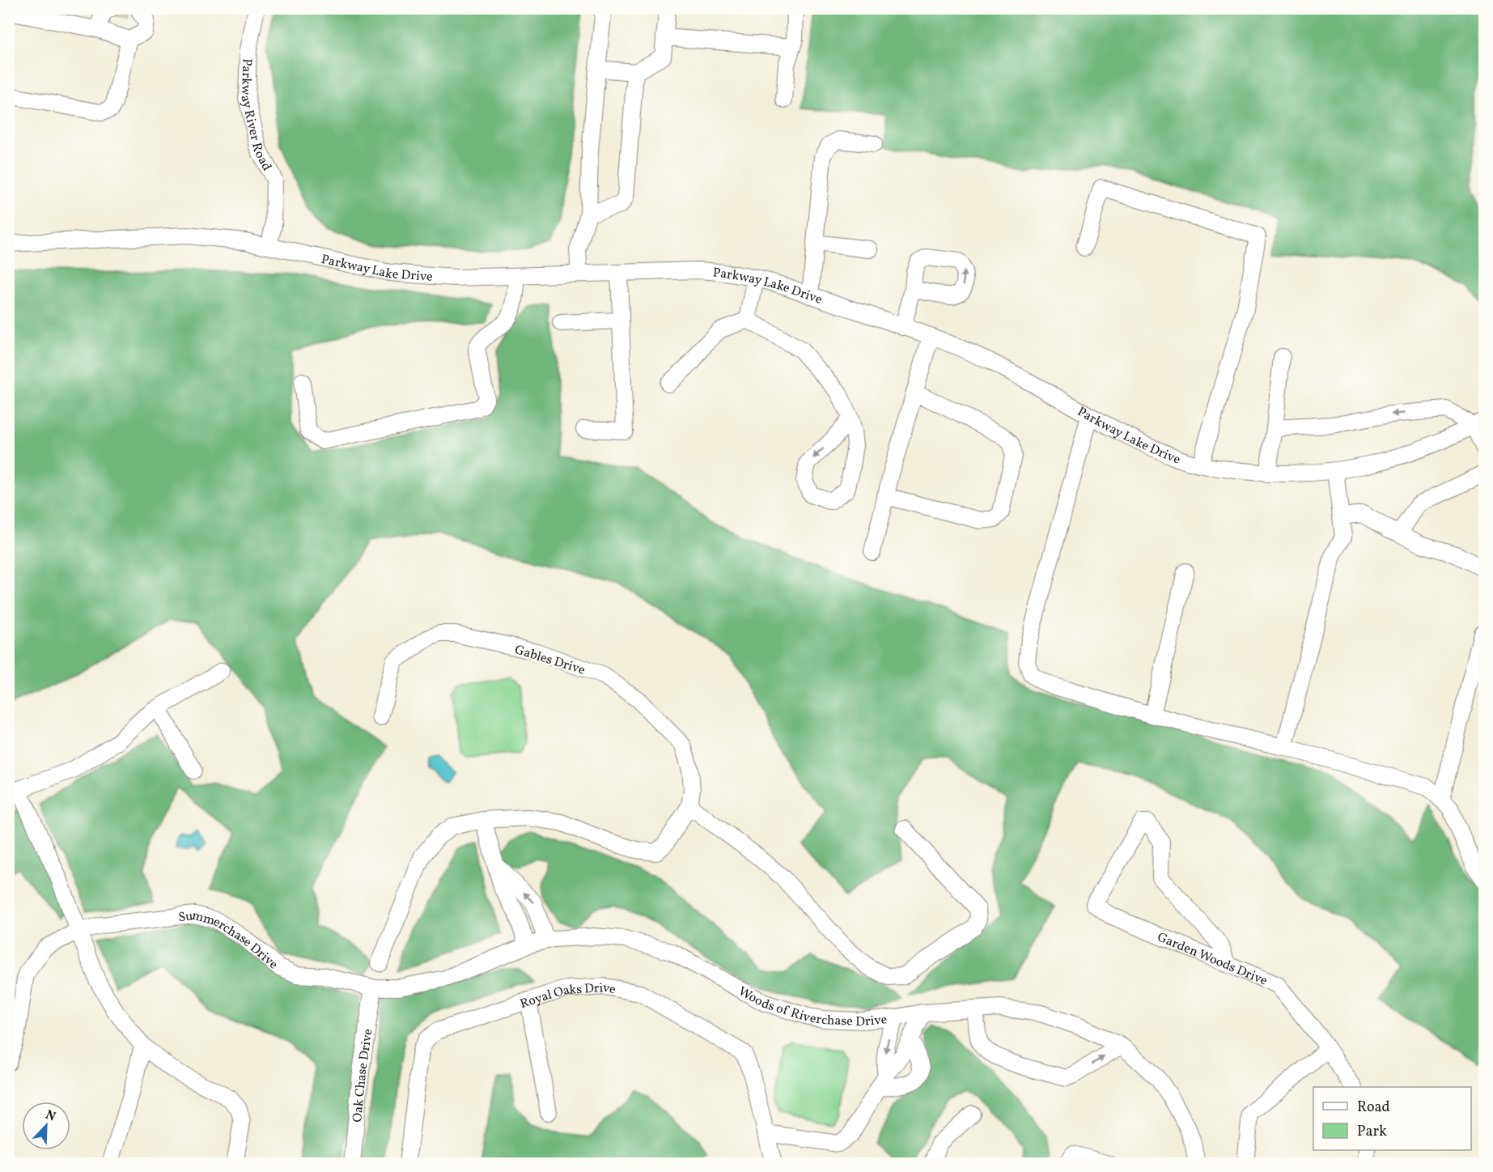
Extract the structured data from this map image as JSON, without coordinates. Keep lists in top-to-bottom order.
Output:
{
  "streets": {
    "street": [
      "Parkway River Road",
      "Parkway Lake Drive",
      "Gables Drive",
      "Summerchase Drive",
      "Garden Woods Drive",
      "Royal Oaks Drive",
      "Woods of Riverchase Drive",
      "Oak Chase Drive"
    ]
  },
  "crossings": [
    ["Parkway River Road", "Parkway Lake Drive"],
    ["Summerchase Drive", "Woods of Riverchase Drive"],
    ["Summerchase Drive", "Oak Chase Drive"],
    ["Woods of Riverchase Drive", "Oak Chase Drive"]
  ],
  "legend": ["Road", "Park"],
  "north": "top right"
}
